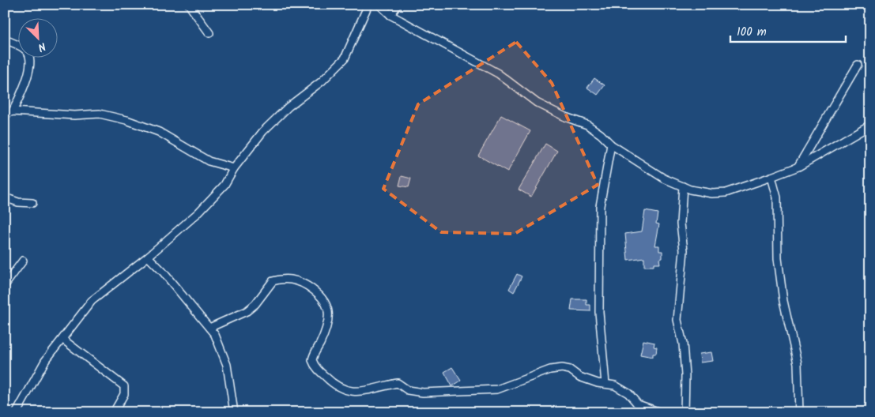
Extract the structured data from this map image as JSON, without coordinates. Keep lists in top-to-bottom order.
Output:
{
  "scale_bar": "100 m",
  "north": "bottom right"
}
